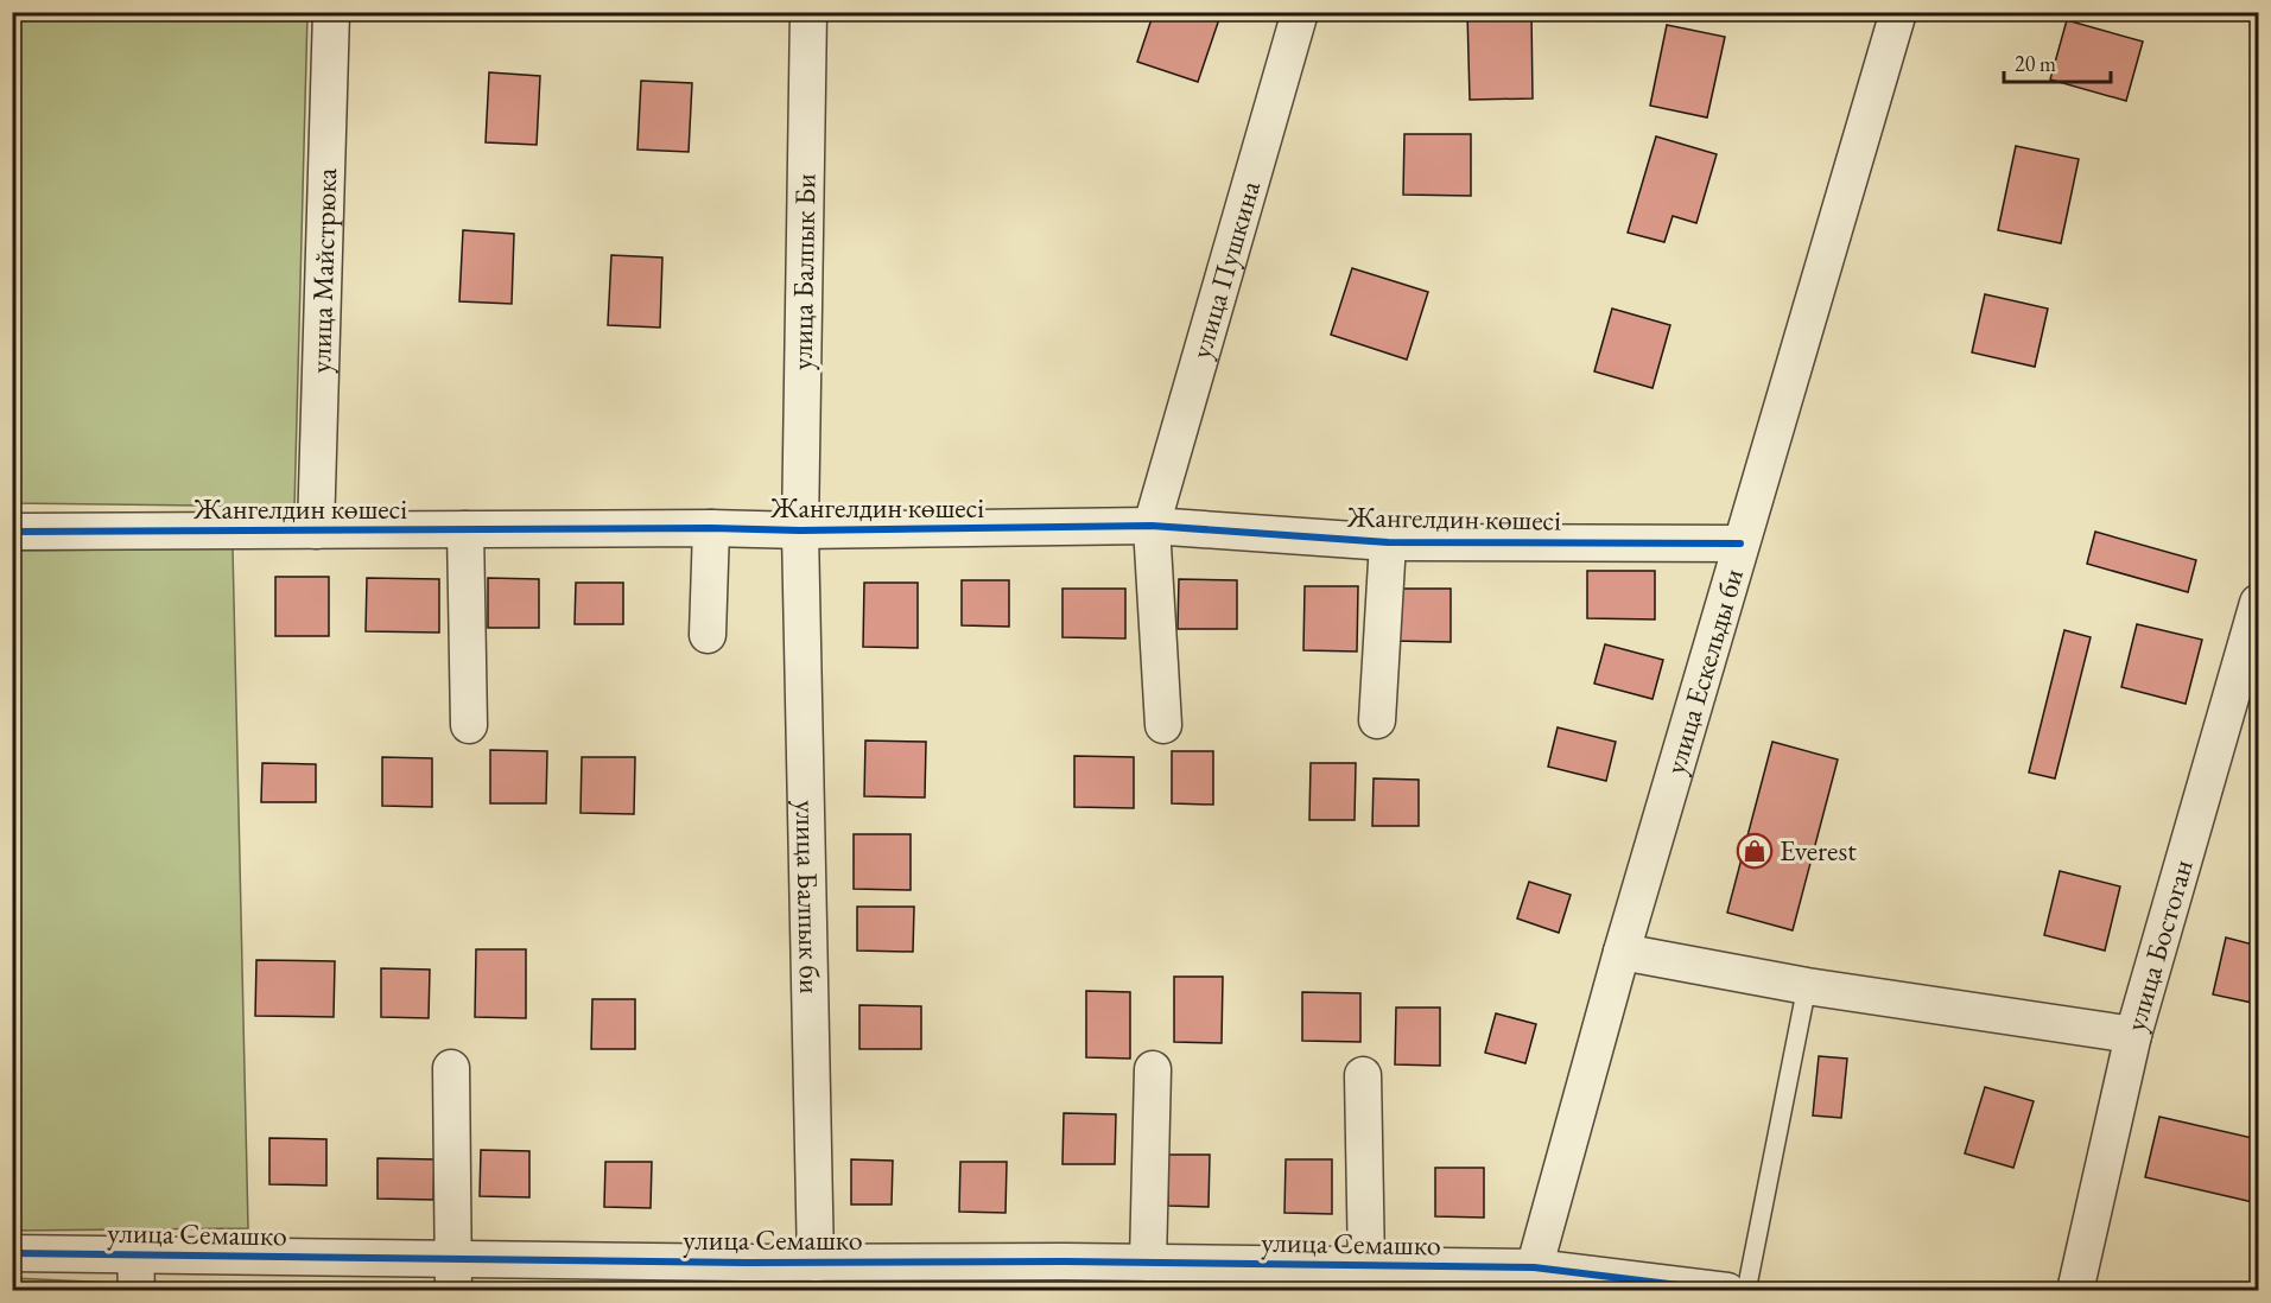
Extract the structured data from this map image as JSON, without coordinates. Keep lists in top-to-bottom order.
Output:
{
  "streets": {
    "street": [
      "улица Пушкина",
      "улица Майстрюка",
      "улица Балпык Би",
      "Жангелдин көшесі",
      "улица Ескельды би",
      "улица Балпык би",
      "улица Бостоган",
      "улица Семашко"
    ]
  },
  "crossings": [
    ["улица Пушкина", "Жангелдин көшесі"],
    ["улица Майстрюка", "Жангелдин көшесі"],
    ["улица Балпык Би", "Жангелдин көшесі"],
    ["улица Балпык Би", "улица Балпык би"],
    ["Жангелдин көшесі", "улица Ескельды би"],
    ["Жангелдин көшесі", "улица Балпык би"],
    ["улица Ескельды би", "улица Семашко"],
    ["улица Балпык би", "улица Семашко"]
  ],
  "places": {
    "shop": ["Everest"]
  },
  "scale_bar": "20 m"
}
